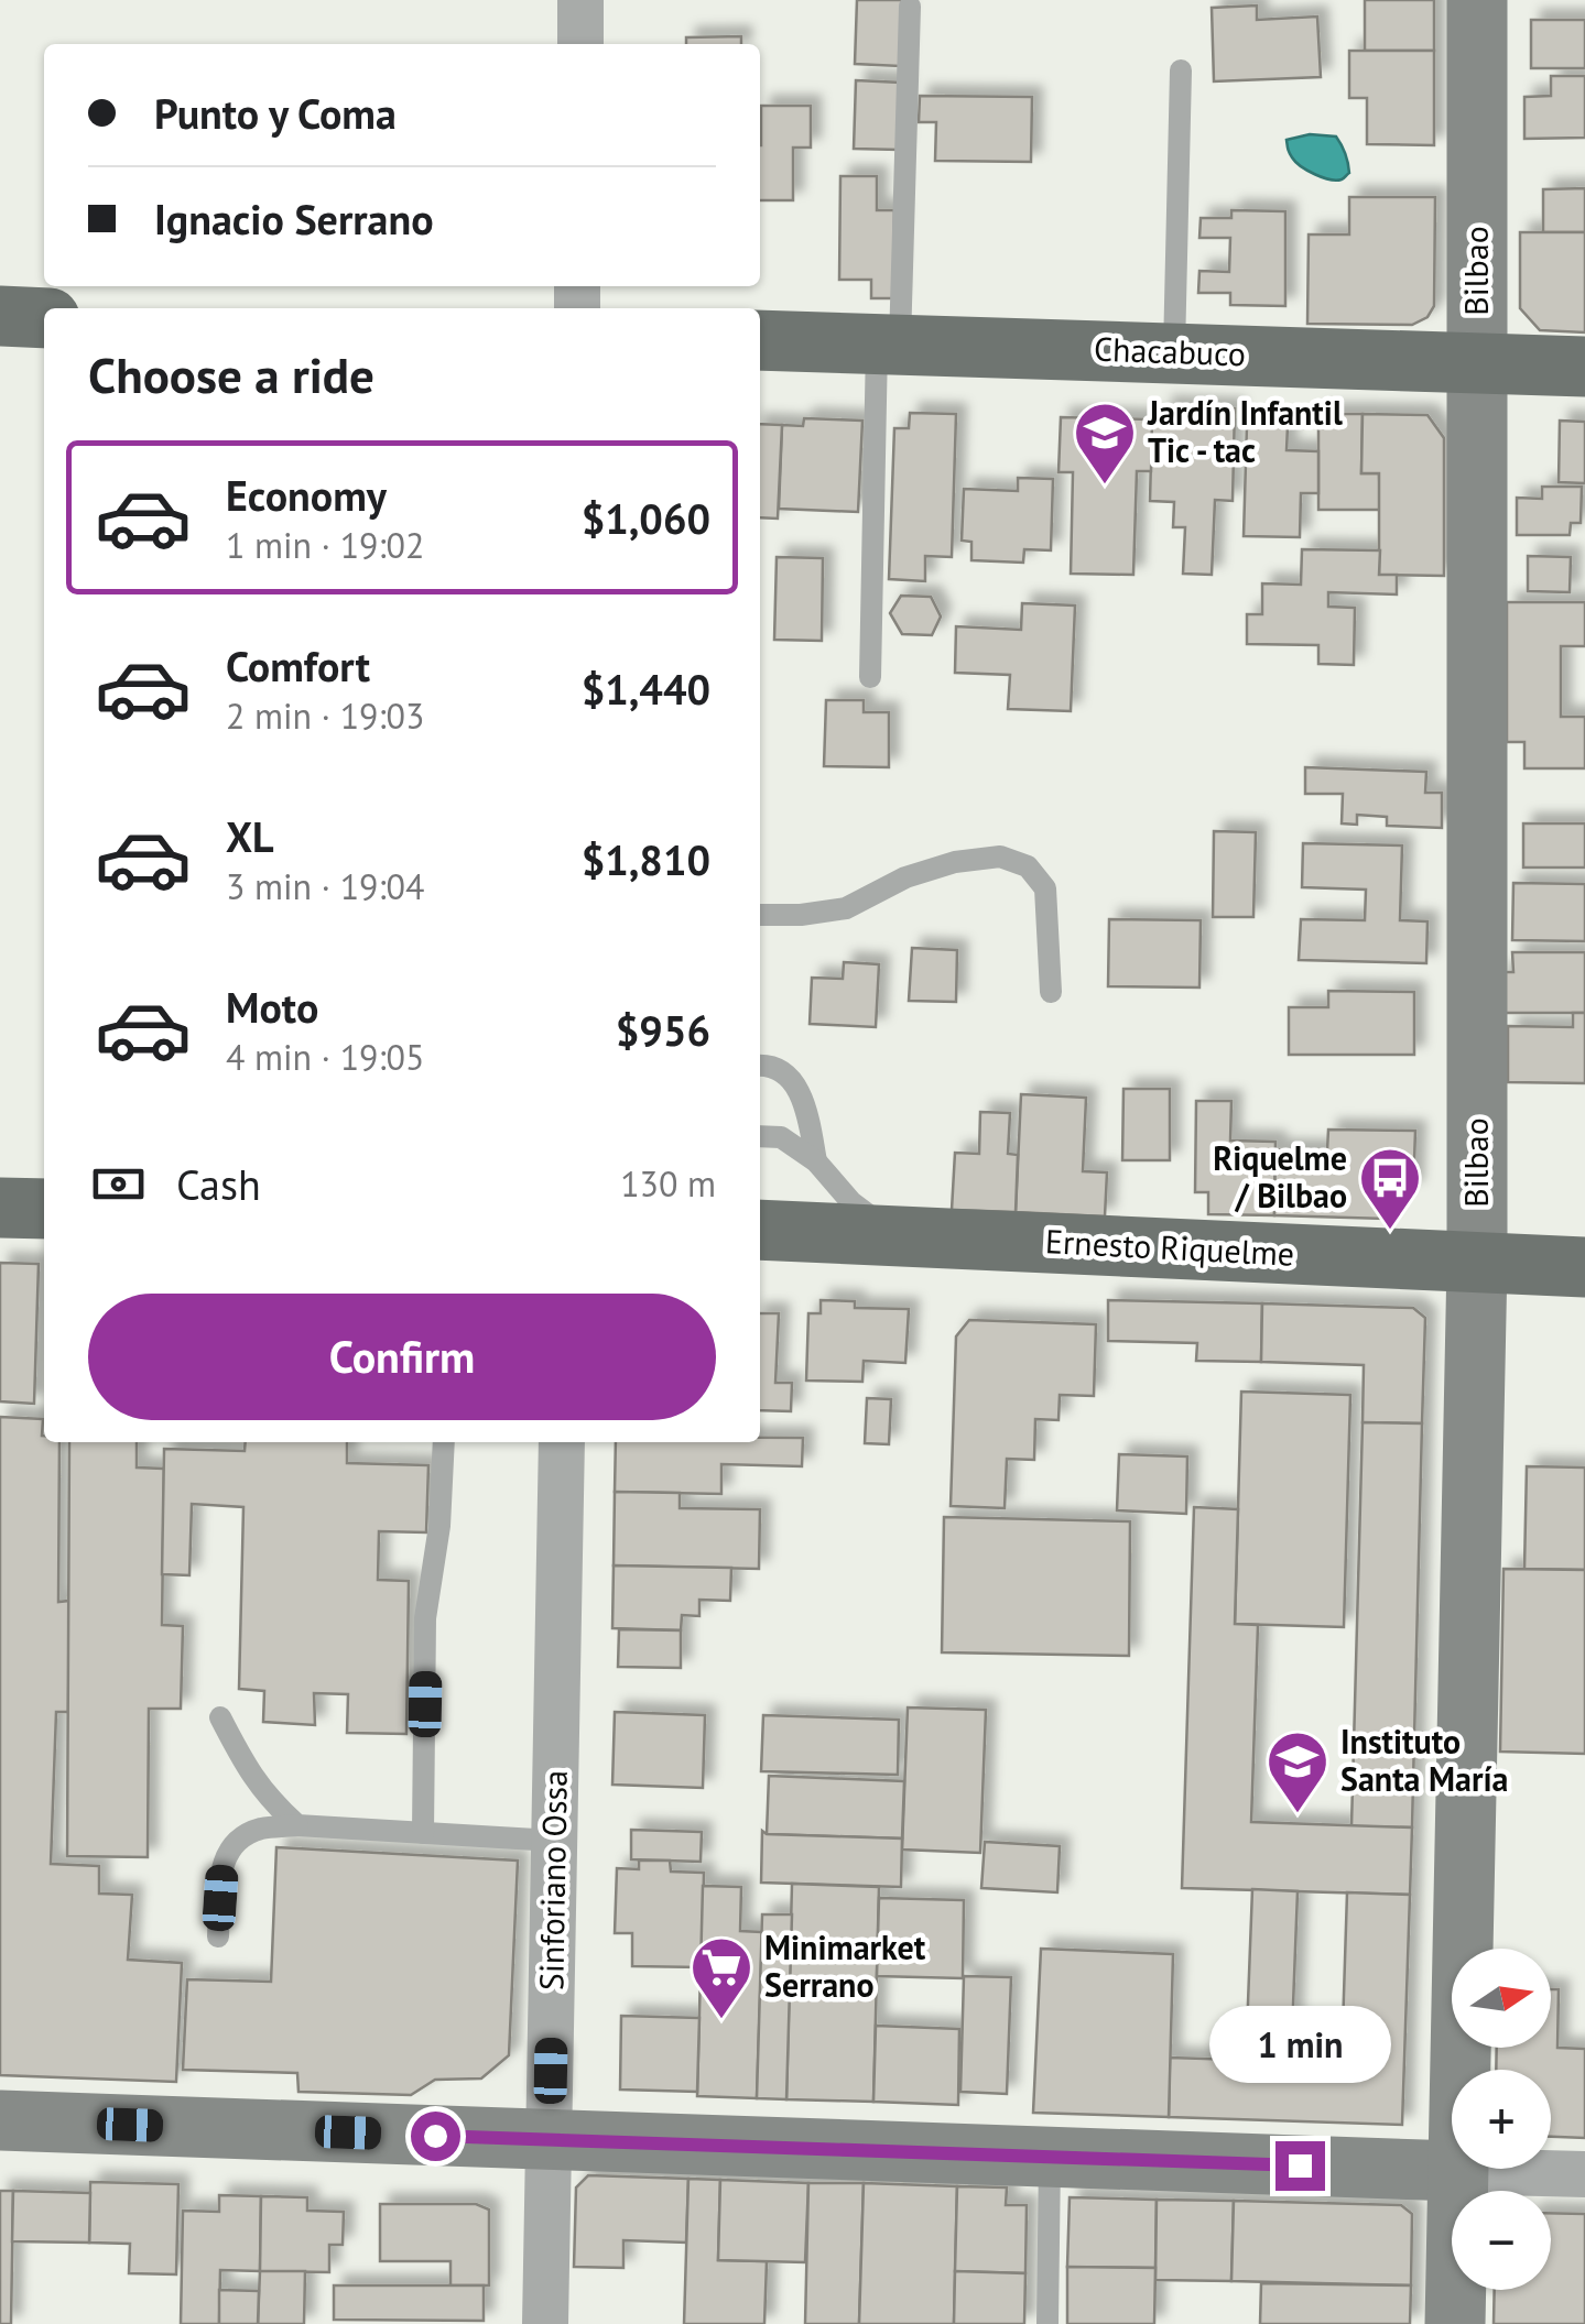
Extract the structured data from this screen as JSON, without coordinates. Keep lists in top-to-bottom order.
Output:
{
  "streets": {
    "main road": ["Chacabuco", "Ernesto Riquelme"],
    "street": ["Bilbao", "Sinforiano Ossa"]
  },
  "crossings": [
    ["Bilbao", "Chacabuco"],
    ["Bilbao", "Ernesto Riquelme"]
  ],
  "places": {
    "school or university": ["Jardín Infantil Tic - tac", "Instituto Santa María"],
    "bus stop": ["Riquelme / Bilbao"],
    "supermarket": ["Minimarket Serrano"]
  },
  "north": "right",
  "page": {
    "banner": ["Punto y Coma", "Ignacio Serrano"],
    "heading": "Choose a ride",
    "list": [
      {
        "name": "Economy",
        "note": "1 min · 19:02",
        "value": "$1,060"
      },
      {
        "name": "Comfort",
        "note": "2 min · 19:03",
        "value": "$1,440"
      },
      {
        "name": "XL",
        "note": "3 min · 19:04",
        "value": "$1,810"
      },
      {
        "name": "Moto",
        "note": "4 min · 19:05",
        "value": "$956"
      }
    ],
    "pay": ["Cash", "130 m"],
    "buttons": "Confirm",
    "map_buttons": ["+", "−"],
    "bubble": "1 min"
  }
}
